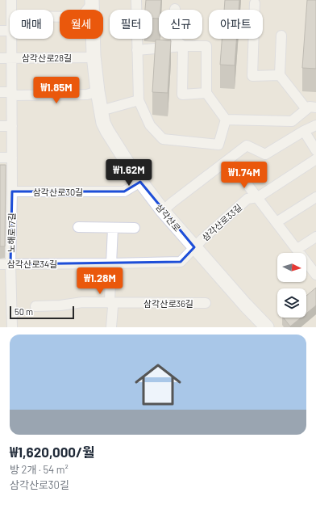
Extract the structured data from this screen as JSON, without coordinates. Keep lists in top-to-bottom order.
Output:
{
  "streets": {
    "street": [
      "삼각산로28길",
      "삼각산로30길",
      "삼각산로",
      "삼각산로33길",
      "노해로17길",
      "삼각산로34길",
      "삼각산로36길"
    ]
  },
  "crossings": [
    ["삼각산로28길", "삼각산로"],
    ["삼각산로28길", "노해로17길"],
    ["삼각산로30길", "삼각산로"],
    ["삼각산로30길", "노해로17길"],
    ["삼각산로", "삼각산로33길"],
    ["삼각산로", "삼각산로34길"],
    ["삼각산로33길", "삼각산로34길"],
    ["노해로17길", "삼각산로34길"]
  ],
  "scale_bar": "50 m",
  "north": "right",
  "page": {
    "chip": [
      "매매",
      "월세",
      "필터",
      "신규",
      "아파트"
    ],
    "price": [
      "₩1.85M",
      "₩1.62M",
      "₩1.74M",
      "₩1.28M"
    ],
    "scale": "50 m",
    "list": [
      {
        "name": "₩1,620,000/월",
        "note": "방 2개 · 54 m² · 삼각산로30길"
      }
    ]
  }
}
